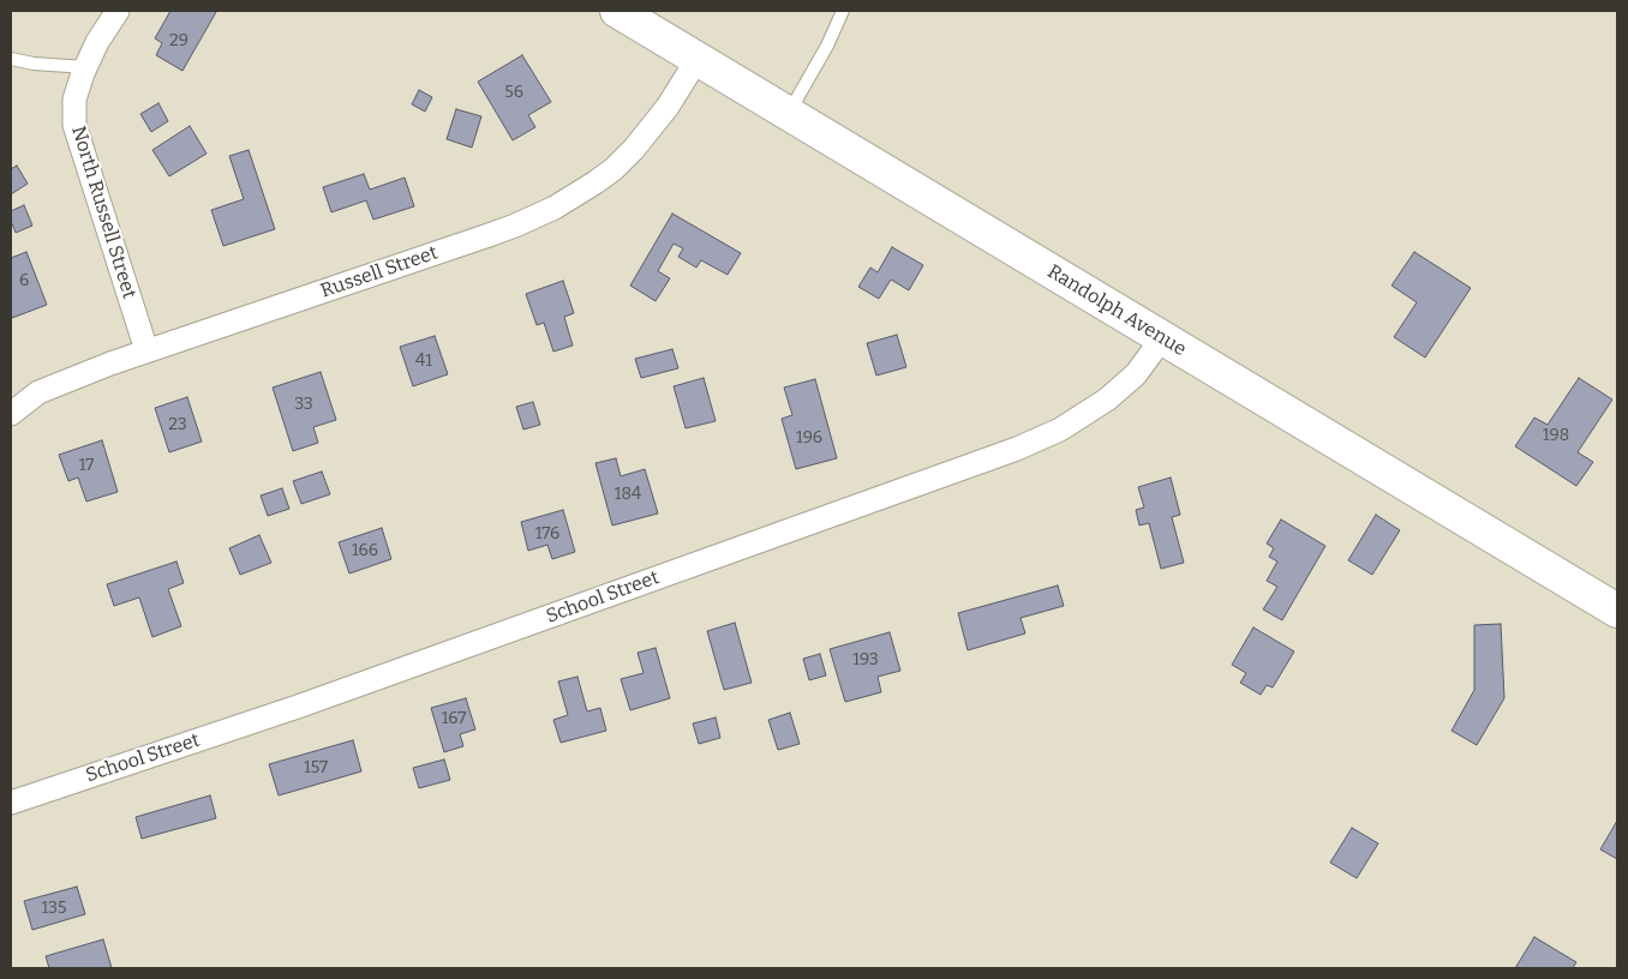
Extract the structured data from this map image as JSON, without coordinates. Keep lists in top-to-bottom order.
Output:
{
  "streets": {
    "main road": ["Randolph Avenue"],
    "street": ["North Russell Street", "Russell Street", "School Street"]
  },
  "crossings": [
    ["North Russell Street", "Russell Street"],
    ["Russell Street", "Randolph Avenue"],
    ["Randolph Avenue", "School Street"]
  ],
  "house_numbers": [
    "29",
    "56",
    "6",
    "41",
    "33",
    "23",
    "198",
    "196",
    "17",
    "184",
    "176",
    "166",
    "193",
    "167",
    "157",
    "135"
  ]
}
